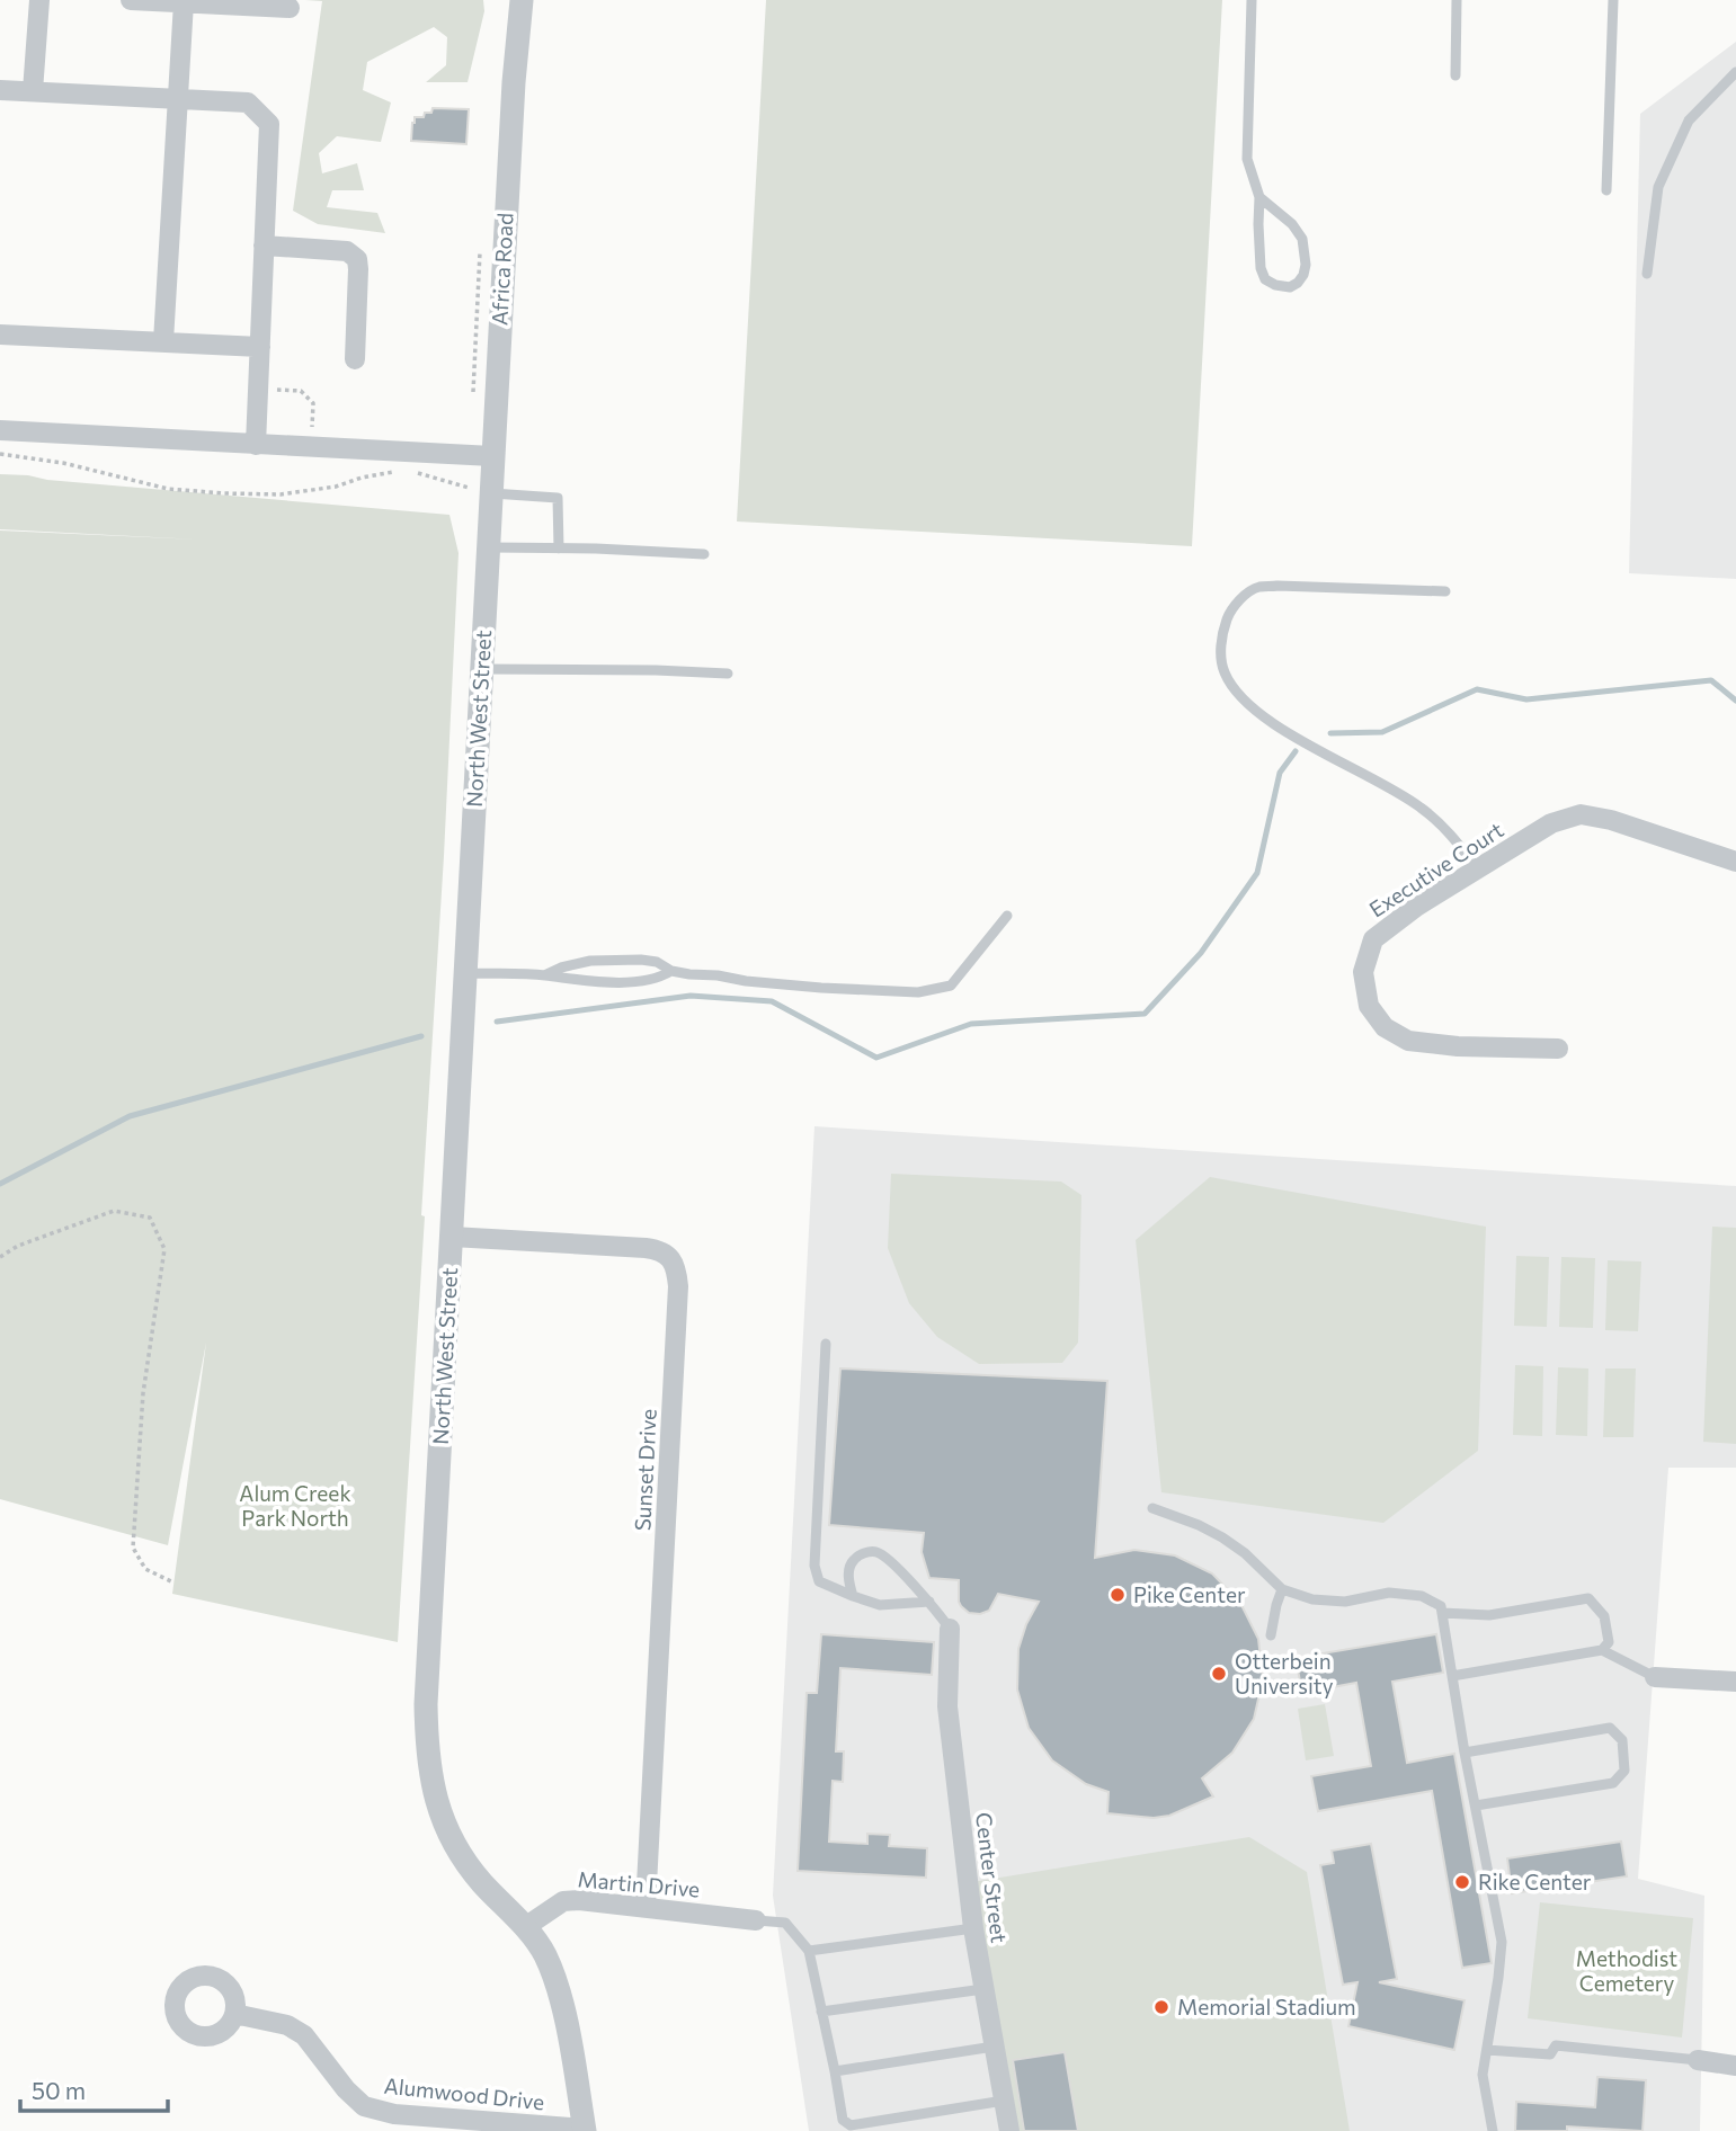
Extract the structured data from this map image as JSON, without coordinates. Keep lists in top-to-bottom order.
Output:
{
  "streets": {
    "street": [
      "Africa Road",
      "North West Street",
      "Executive Court",
      "Sunset Drive",
      "Center Street",
      "Martin Drive",
      "Alumwood Drive"
    ]
  },
  "crossings": [
    ["Africa Road", "North West Street"],
    ["North West Street", "Sunset Drive"],
    ["North West Street", "Martin Drive"],
    ["North West Street", "Alumwood Drive"],
    ["Sunset Drive", "Martin Drive"]
  ],
  "parks": ["Alum Creek Park North", "Methodist Cemetery"],
  "places": [
    "Pike Center",
    "Otterbein University",
    "Rike Center",
    "Memorial Stadium"
  ],
  "scale_bar": "50 m"
}
